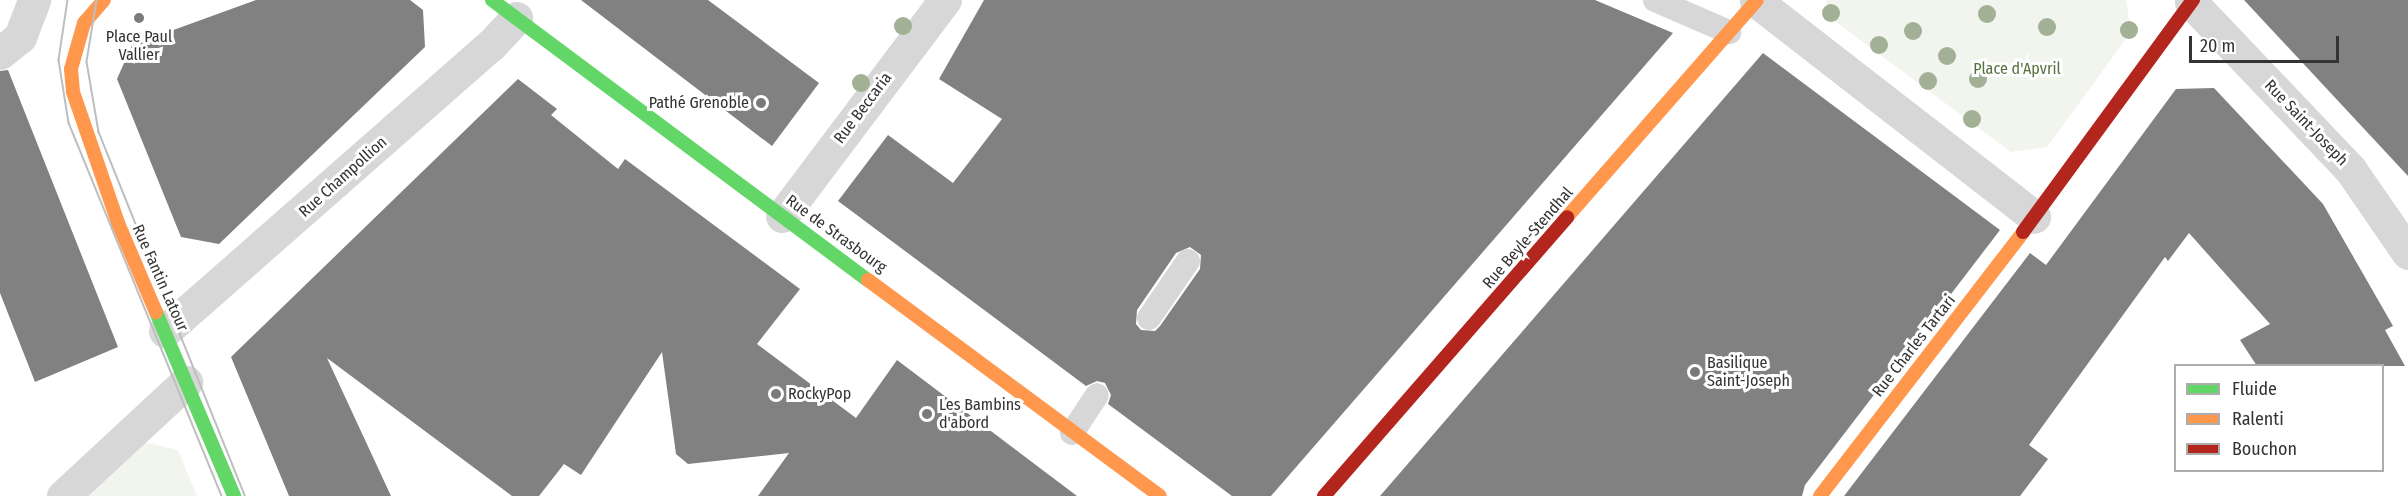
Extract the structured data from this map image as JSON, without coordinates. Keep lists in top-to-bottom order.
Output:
{
  "streets": {
    "street": [
      "Rue Beccaria",
      "Rue Saint-Joseph",
      "Rue Champollion",
      "Rue de Strasbourg",
      "Rue Beyle-Stendhal",
      "Rue Fantin Latour",
      "Rue Charles Tartari"
    ]
  },
  "crossings": [
    ["Rue Beccaria", "Rue de Strasbourg"],
    ["Rue Champollion", "Rue de Strasbourg"],
    ["Rue Champollion", "Rue Fantin Latour"]
  ],
  "parks": ["Place d'Apvril"],
  "places": [
    "Place Paul Vallier",
    "Pathé Grenoble",
    "Basilique Saint-Joseph",
    "RockyPop",
    "Les Bambins d'abord"
  ],
  "legend": ["Fluide", "Ralenti", "Bouchon"],
  "scale_bar": "20 m"
}
